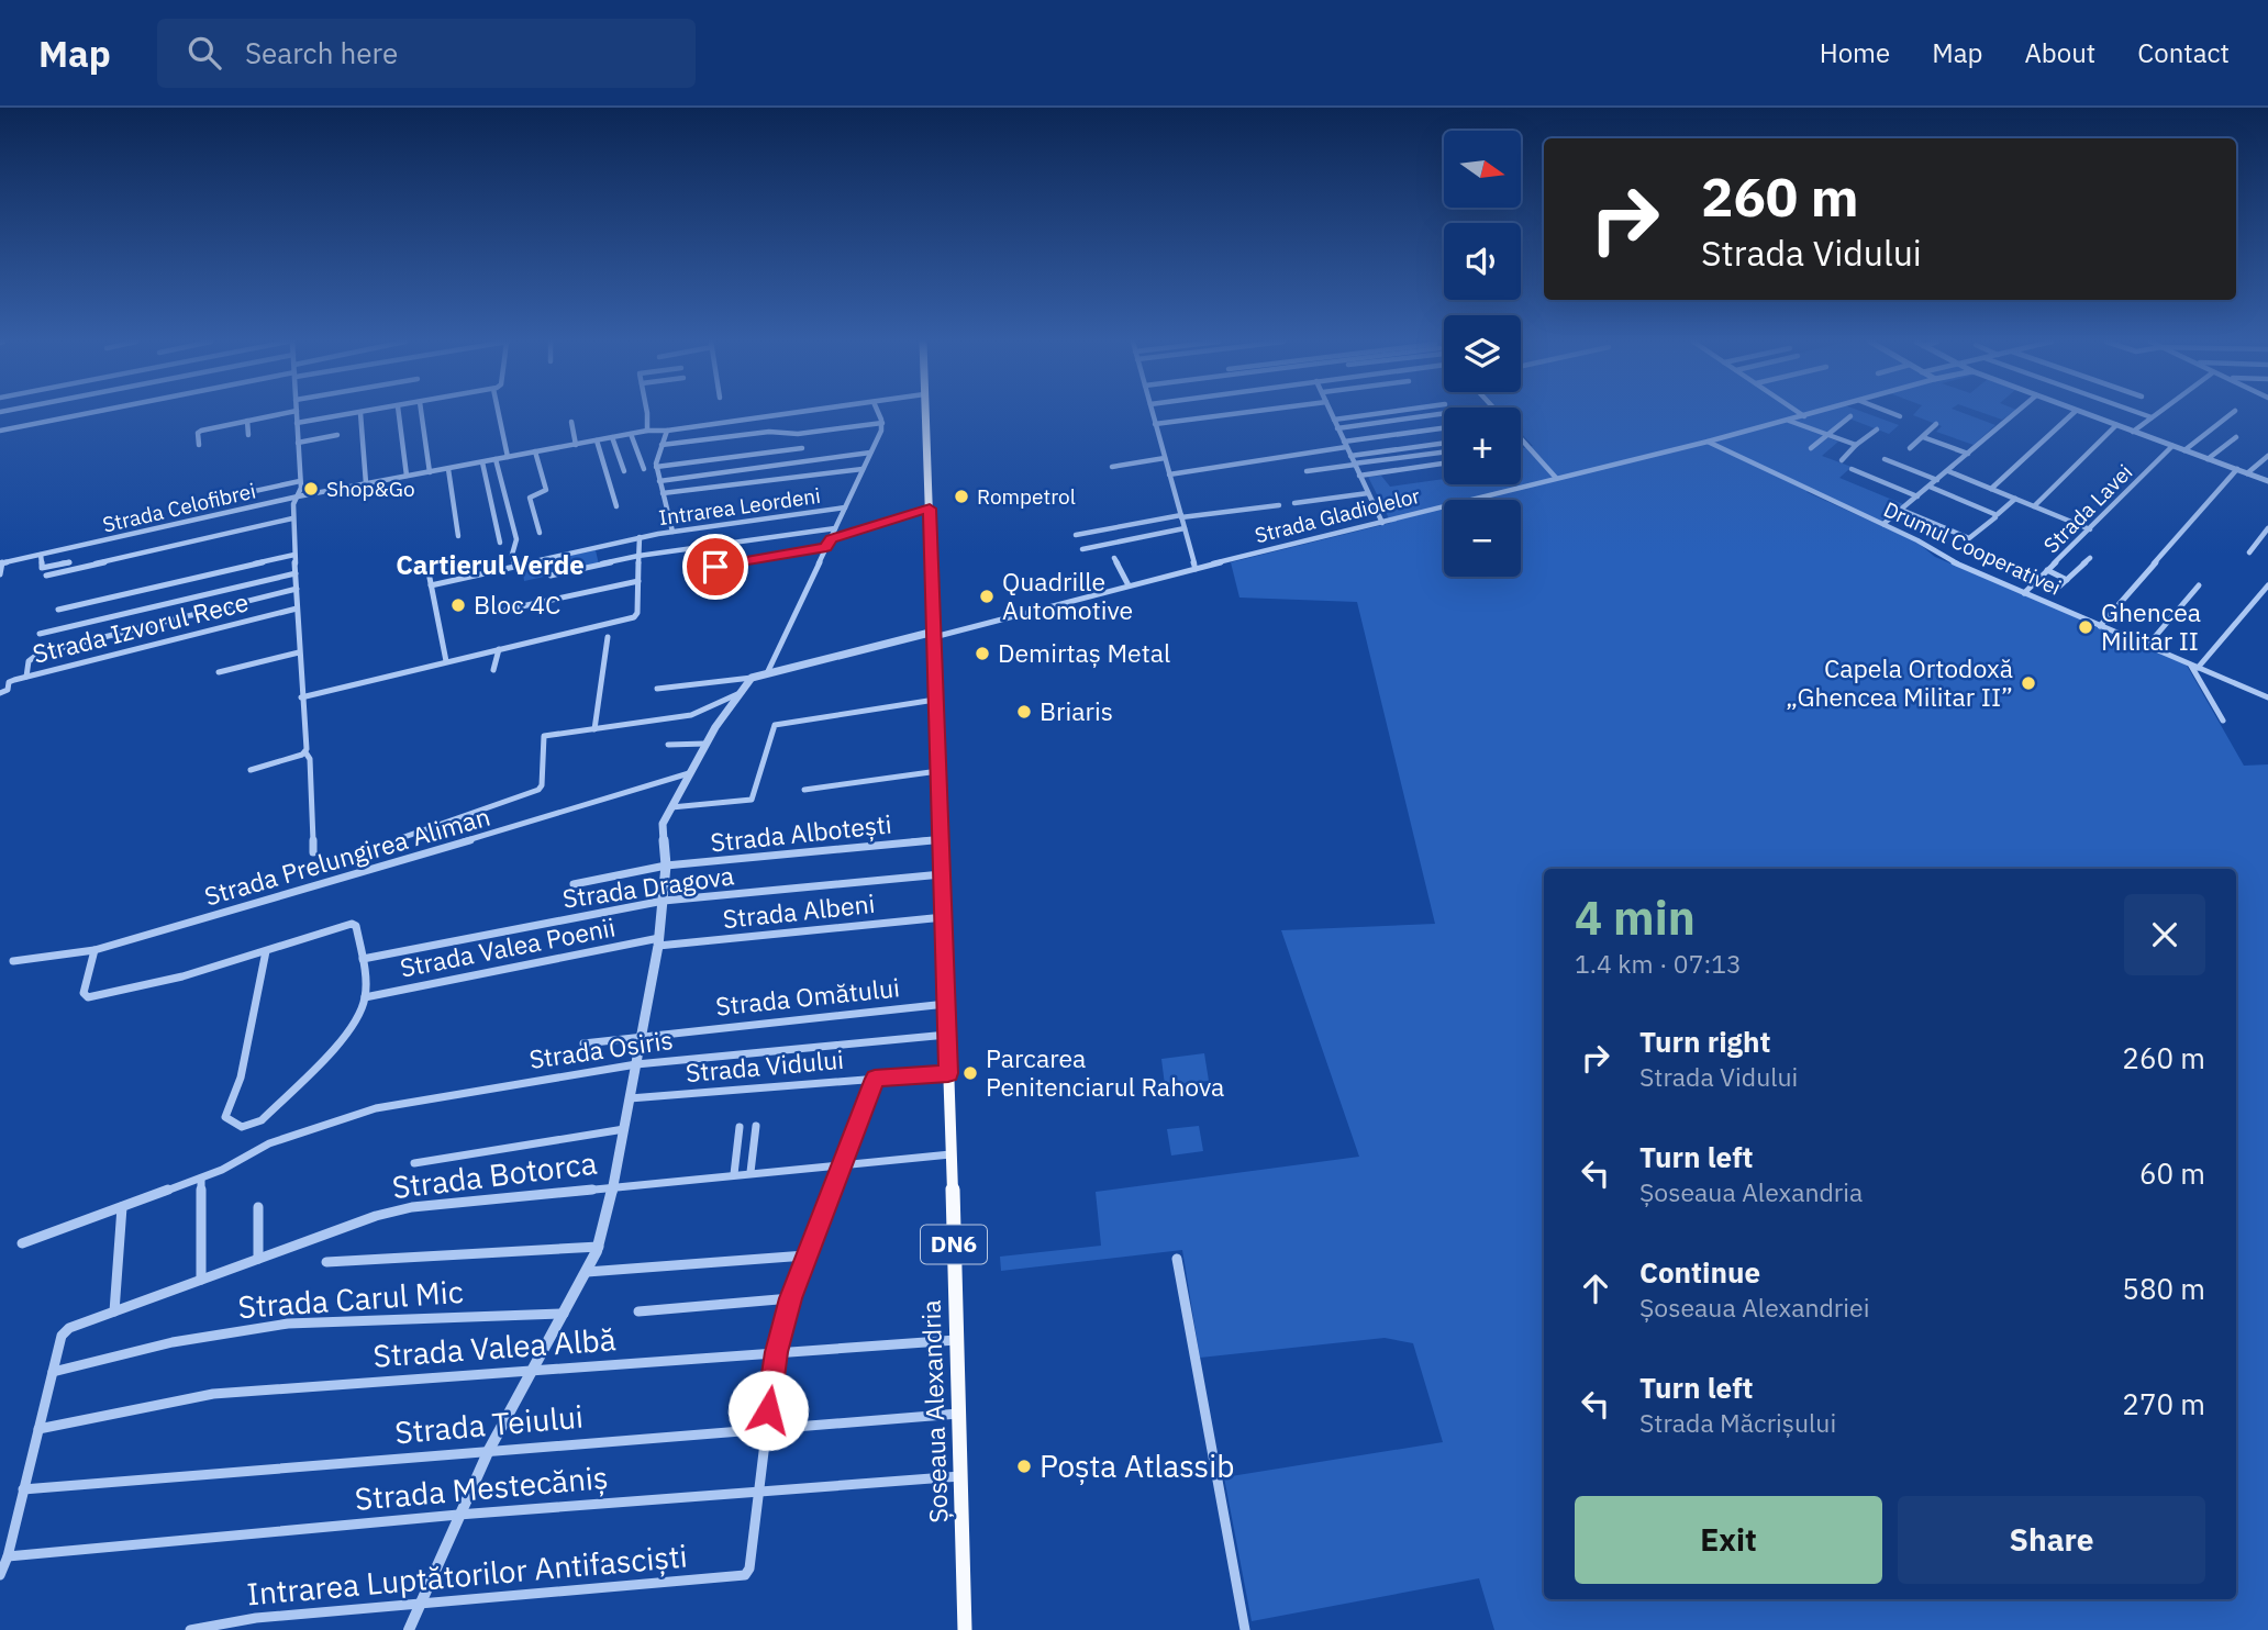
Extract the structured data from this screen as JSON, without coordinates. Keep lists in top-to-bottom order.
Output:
{
  "streets": {
    "main road": ["DN6", "Șoseaua Alexandria"],
    "street": [
      "Intrarea Leordeni",
      "Strada Celofibrei",
      "Strada Lavei",
      "Strada Gladiolelor",
      "Drumul Cooperativei",
      "Strada Izvorul Rece",
      "Strada Albotești",
      "Strada Prelungirea Aliman",
      "Strada Dragova",
      "Strada Albeni",
      "Strada Valea Poenii",
      "Strada Omătului",
      "Strada Osiris",
      "Strada Vidului",
      "Strada Botorca",
      "Strada Carul Mic",
      "Strada Valea Albă",
      "Strada Teiului",
      "Strada Mestecăniș",
      "Intrarea Luptătorilor Antifasciști"
    ]
  },
  "crossings": [
    ["Strada Lavei", "Drumul Cooperativei"],
    ["Strada Gladiolelor", "Drumul Cooperativei"],
    ["Strada Gladiolelor", "DN6"],
    ["Strada Gladiolelor", "Șoseaua Alexandria"],
    ["Strada Albotești", "Șoseaua Alexandria"],
    ["Strada Dragova", "Șoseaua Alexandria"],
    ["Strada Albeni", "Strada Valea Poenii"],
    ["Strada Albeni", "Șoseaua Alexandria"],
    ["Strada Omătului", "Șoseaua Alexandria"],
    ["Strada Osiris", "Șoseaua Alexandria"],
    ["Strada Vidului", "Șoseaua Alexandria"],
    ["Strada Botorca", "Strada Carul Mic"],
    ["Strada Botorca", "Șoseaua Alexandria"],
    ["DN6", "Șoseaua Alexandria"],
    ["Strada Valea Albă", "Șoseaua Alexandria"],
    ["Șoseaua Alexandria", "Strada Teiului"],
    ["Șoseaua Alexandria", "Strada Mestecăniș"],
    ["Strada Mestecăniș", "Intrarea Luptătorilor Antifasciști"]
  ],
  "districts": ["Cartierul Verde"],
  "places": [
    "Shop&Go",
    "Rompetrol",
    "Quadrille Automotive",
    "Bloc 4C",
    "Ghencea Militar II",
    "Demirtaș Metal",
    "Capela Ortodoxă „Ghencea Militar II”",
    "Briaris",
    "Parcarea Penitenciarul Rahova",
    "Poșta Atlassib"
  ],
  "north": "right",
  "page": {
    "header": "Map",
    "search": "Search here",
    "nav": [
      "Home",
      "Map",
      "About",
      "Contact"
    ],
    "map_buttons": ["+", "−"],
    "turn": ["260 m", "Strada Vidului"],
    "heading": ["4 min", "1.4 km · 07:13"],
    "list": [
      {
        "name": "Turn right",
        "note": "Strada Vidului",
        "value": "260 m"
      },
      {
        "name": "Turn left",
        "note": "Șoseaua Alexandria",
        "value": "60 m"
      },
      {
        "name": "Continue",
        "note": "Șoseaua Alexandriei",
        "value": "580 m"
      },
      {
        "name": "Turn left",
        "note": "Strada Măcrișului",
        "value": "270 m"
      }
    ],
    "buttons": ["Exit", "Share"]
  }
}
